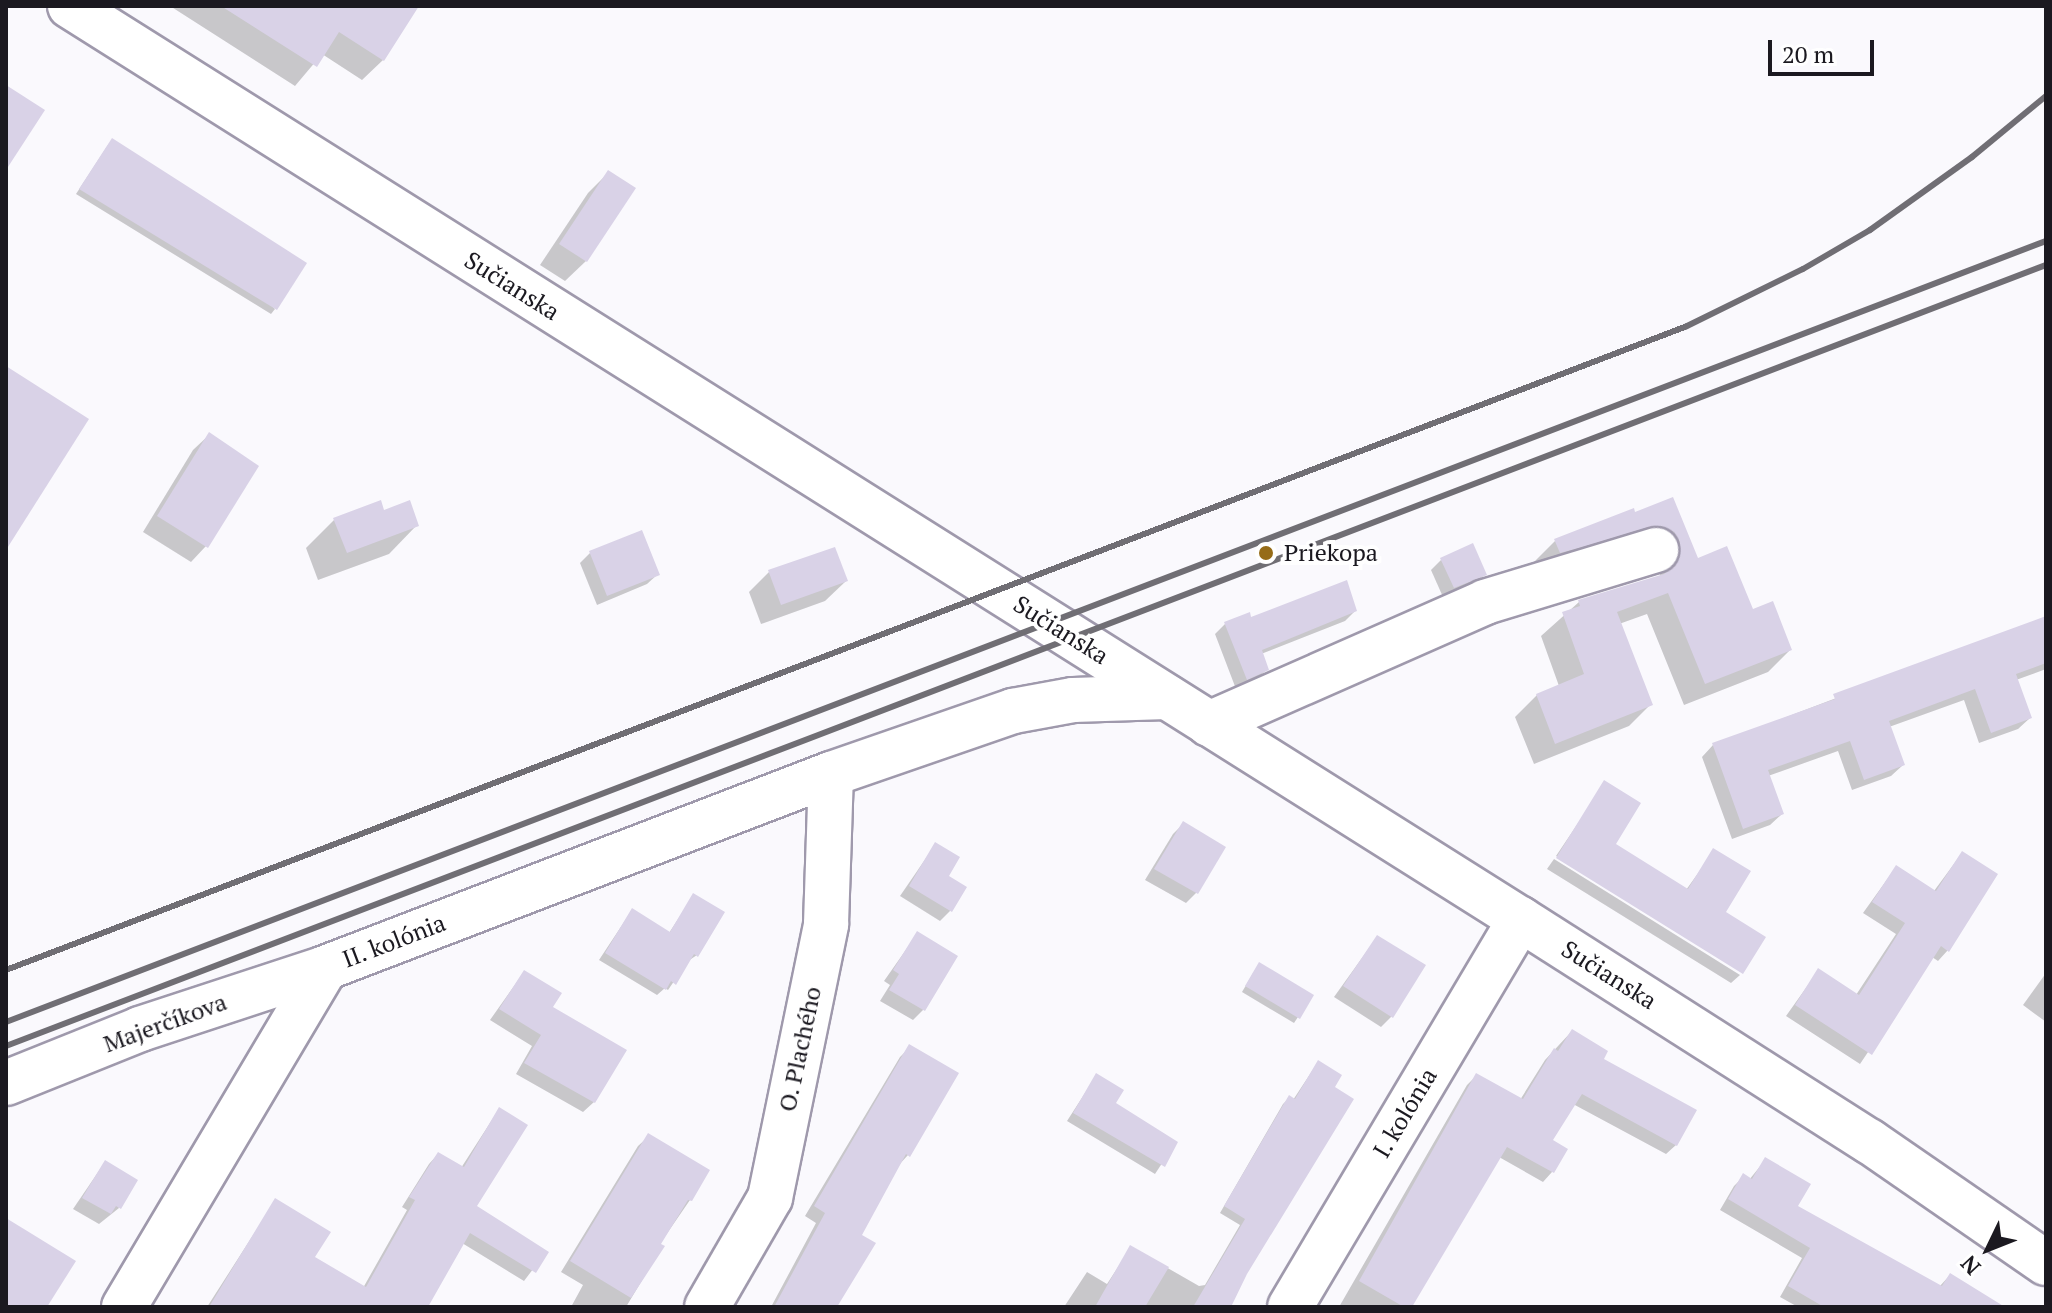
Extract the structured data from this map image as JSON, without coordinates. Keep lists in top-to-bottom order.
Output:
{
  "streets": {
    "street": [
      "Sučianska",
      "II. kolónia",
      "Majerčíkova",
      "O. Plachého",
      "I. kolónia"
    ]
  },
  "crossings": [
    ["Sučianska", "II. kolónia"],
    ["Sučianska", "I. kolónia"],
    ["II. kolónia", "Majerčíkova"],
    ["II. kolónia", "O. Plachého"]
  ],
  "places": ["Priekopa"],
  "scale_bar": "20 m",
  "north": "bottom left"
}
